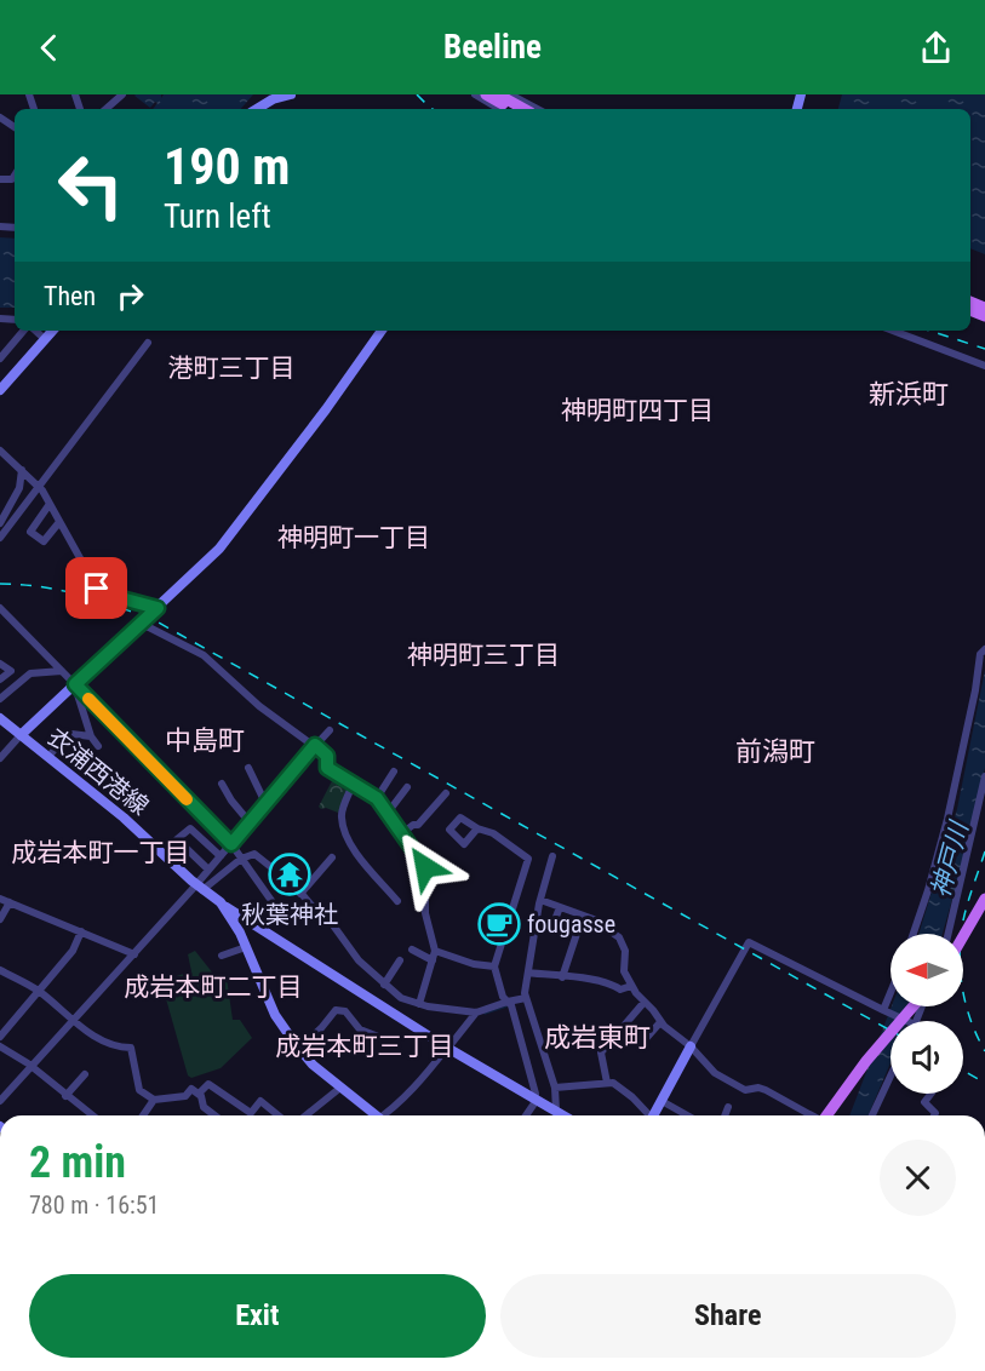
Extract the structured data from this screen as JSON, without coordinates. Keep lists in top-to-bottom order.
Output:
{
  "streets": {
    "street": ["衣浦西港線"]
  },
  "districts": [
    "港町三丁目",
    "新浜町",
    "神明町四丁目",
    "神明町一丁目",
    "神明町三丁目",
    "中島町",
    "前潟町",
    "成岩本町一丁目",
    "成岩本町二丁目",
    "成岩東町",
    "成岩本町三丁目"
  ],
  "water": ["神戸川"],
  "places": {
    "temple": ["秋葉神社"],
    "cafe": ["fougasse"]
  },
  "north": "left",
  "page": {
    "header": "Beeline",
    "turn": ["190 m", "Turn left"],
    "then": "Then",
    "heading": ["2 min", "780 m · 16:51"],
    "buttons": ["Exit", "Share"]
  }
}
